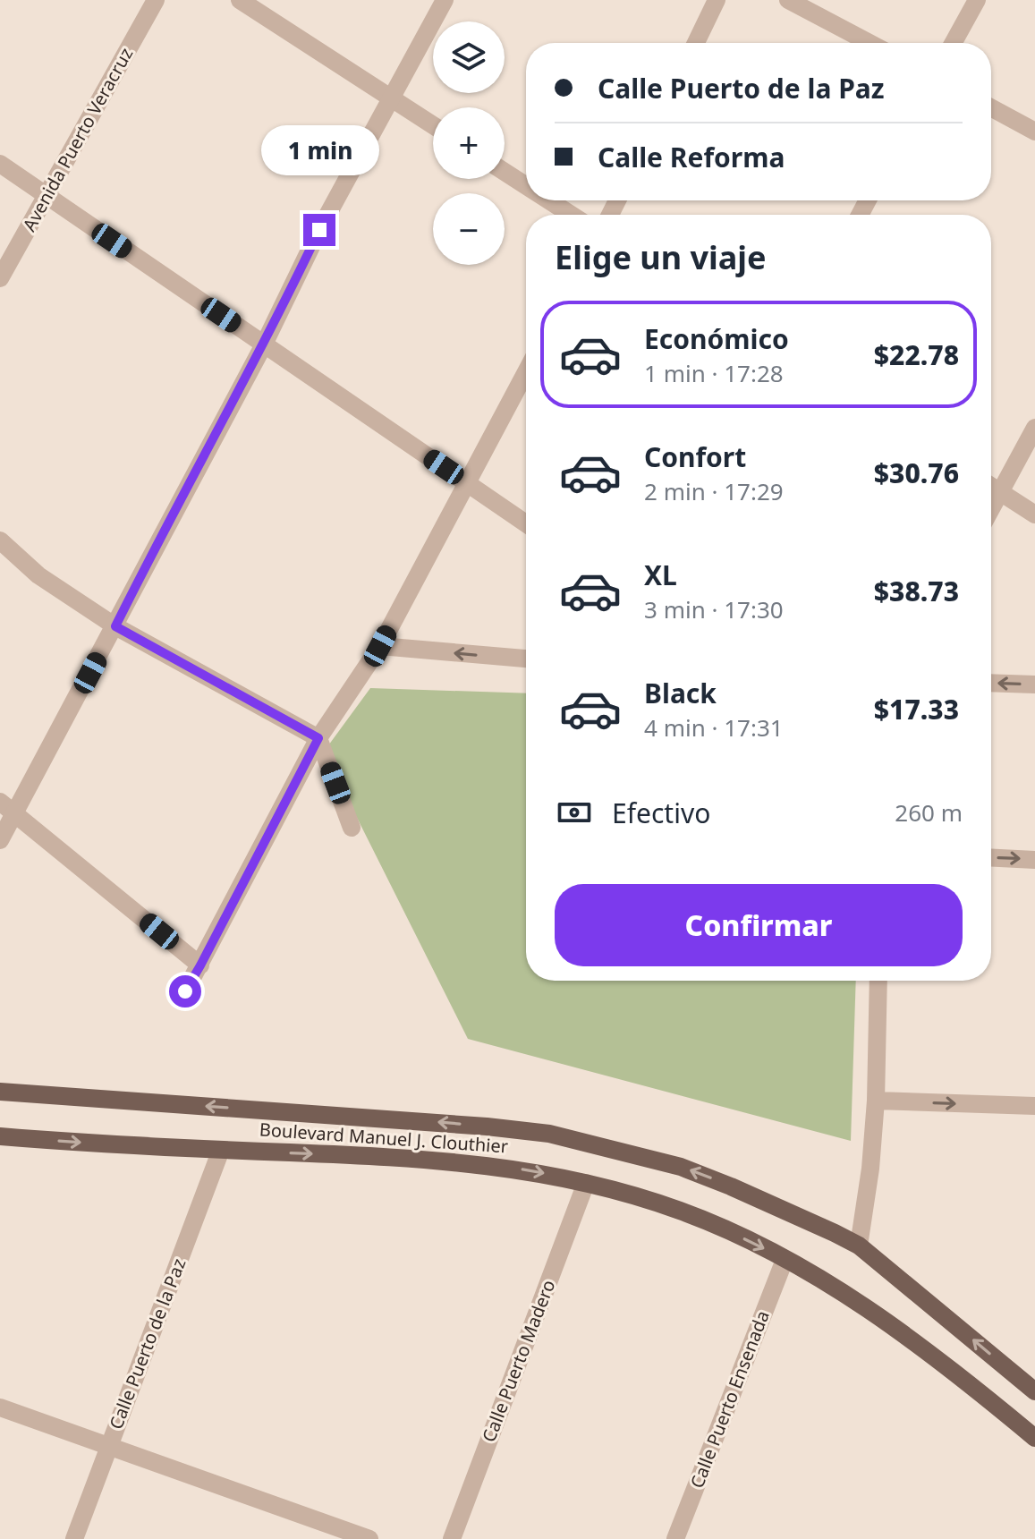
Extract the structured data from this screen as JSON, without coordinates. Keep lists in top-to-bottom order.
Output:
{
  "streets": {
    "main road": ["Boulevard Manuel J. Clouthier"],
    "street": [
      "Avenida Puerto Veracruz",
      "Calle Puerto de la Paz",
      "Calle Puerto Madero",
      "Calle Puerto Ensenada"
    ]
  },
  "crossings": [
    ["Boulevard Manuel J. Clouthier", "Calle Puerto de la Paz"],
    ["Boulevard Manuel J. Clouthier", "Calle Puerto Madero"],
    ["Boulevard Manuel J. Clouthier", "Calle Puerto Ensenada"]
  ],
  "page": {
    "map_buttons": ["+", "−"],
    "banner": ["Calle Puerto de la Paz", "Calle Reforma"],
    "bubble": "1 min",
    "heading": "Elige un viaje",
    "list": [
      {
        "name": "Económico",
        "note": "1 min · 17:28",
        "value": "$22.78"
      },
      {
        "name": "Confort",
        "note": "2 min · 17:29",
        "value": "$30.76"
      },
      {
        "name": "XL",
        "note": "3 min · 17:30",
        "value": "$38.73"
      },
      {
        "name": "Black",
        "note": "4 min · 17:31",
        "value": "$17.33"
      }
    ],
    "pay": ["Efectivo", "260 m"],
    "buttons": "Confirmar"
  }
}
